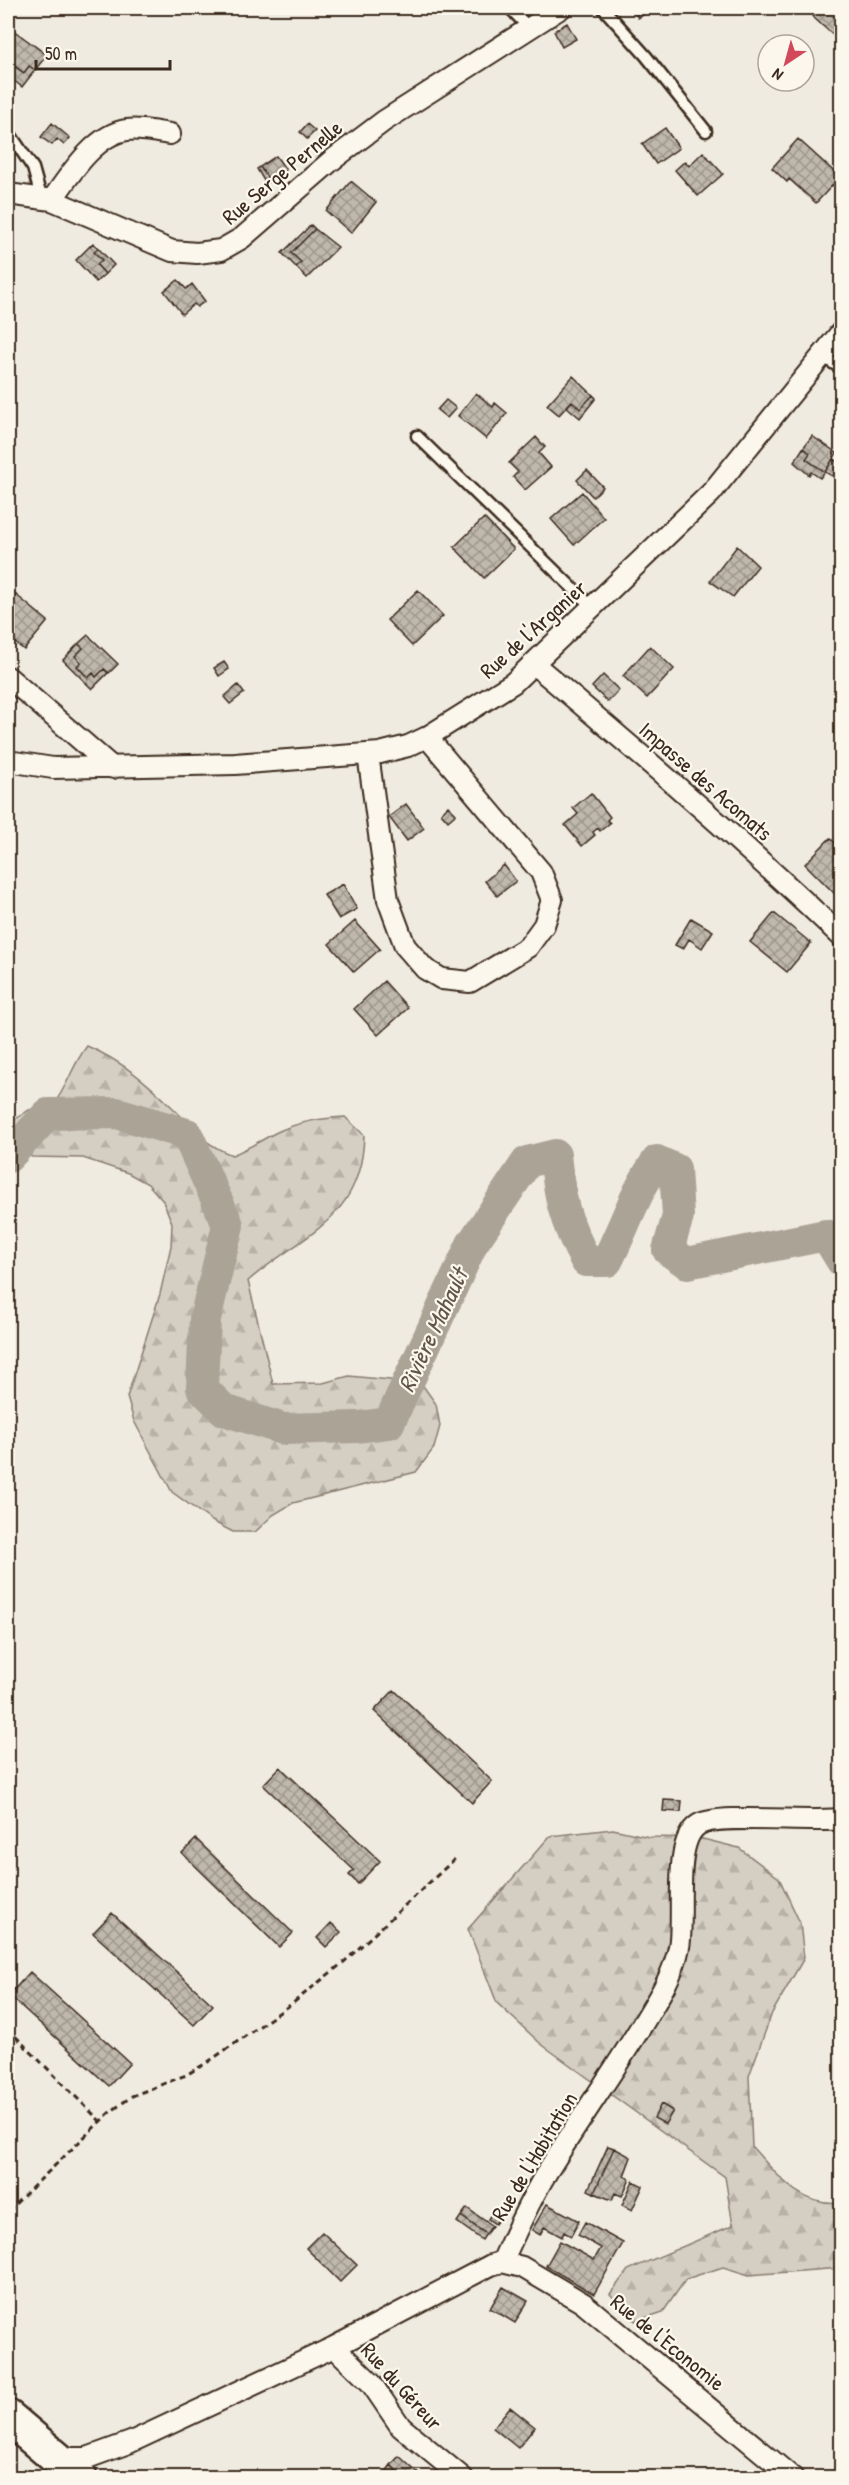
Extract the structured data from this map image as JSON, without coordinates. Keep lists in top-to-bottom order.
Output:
{
  "streets": {
    "street": [
      "Rue Serge Pernelle",
      "Rue de l'Arganier",
      "Impasse des Acomats",
      "Rue de l'Habitation",
      "Rue de l'Economie",
      "Rue du Géreur"
    ]
  },
  "crossings": [
    ["Rue de l'Arganier", "Impasse des Acomats"],
    ["Rue de l'Habitation", "Rue de l'Economie"]
  ],
  "water": ["Rivière Mahault"],
  "scale_bar": "50 m",
  "north": "bottom left"
}
